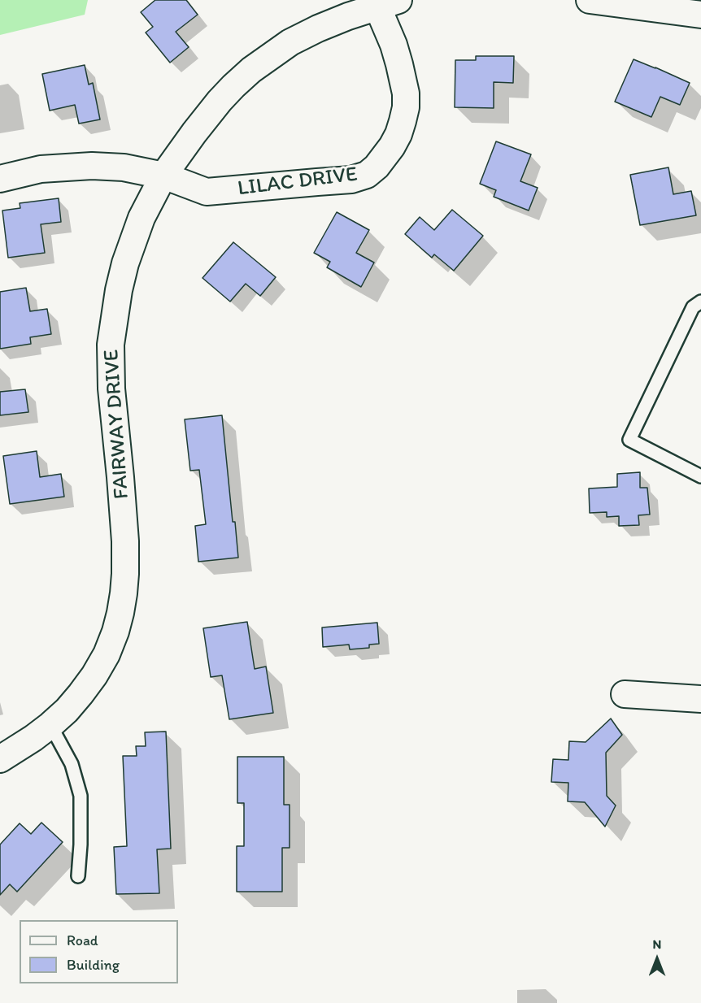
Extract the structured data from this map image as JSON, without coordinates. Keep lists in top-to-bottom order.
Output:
{
  "streets": {
    "street": ["LILAC DRIVE", "FAIRWAY DRIVE"]
  },
  "crossings": [
    ["LILAC DRIVE", "FAIRWAY DRIVE"]
  ],
  "legend": ["Road", "Building"],
  "north": "top"
}
